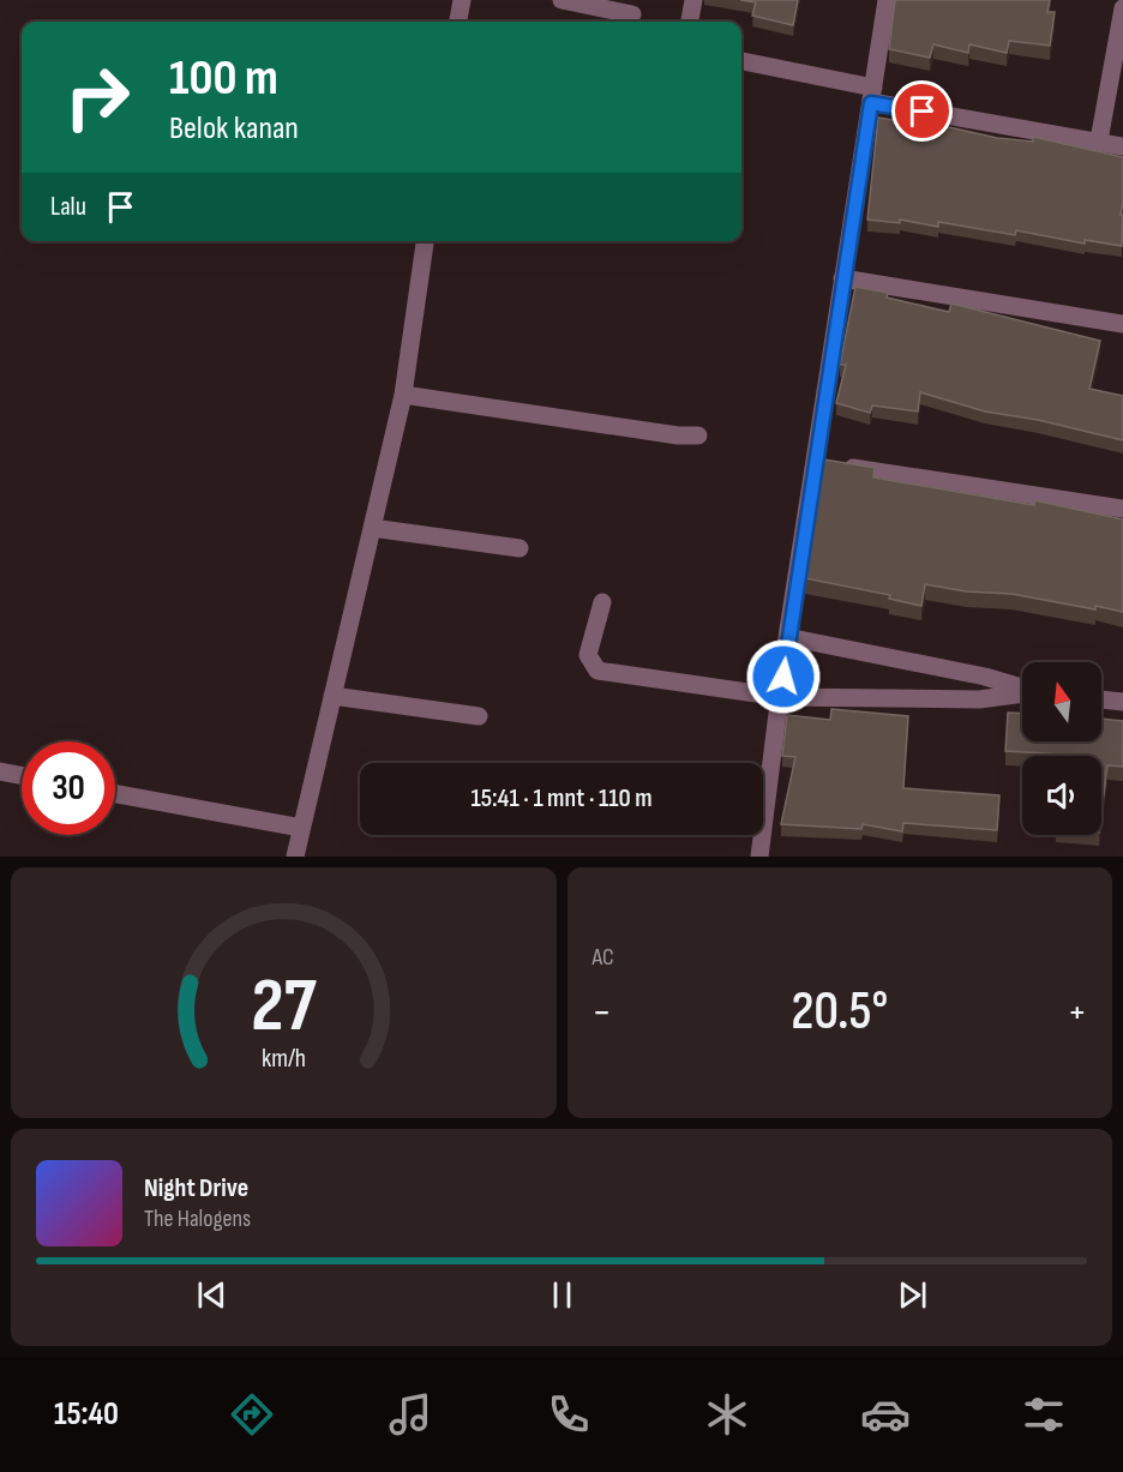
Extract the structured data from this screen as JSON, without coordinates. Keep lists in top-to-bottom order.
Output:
{
  "north": "top",
  "page": {
    "turn": ["100 m", "Belok kanan"],
    "then": "Lalu",
    "limit": "30",
    "trip": "15:41 · 1 mnt · 110 m",
    "tile": "AC",
    "heat": ["−", "20.5°", "+"],
    "song": ["Night Drive", "The Halogens"],
    "tabs": "15:40",
    "gauge": ["27", "km/h"]
  }
}
